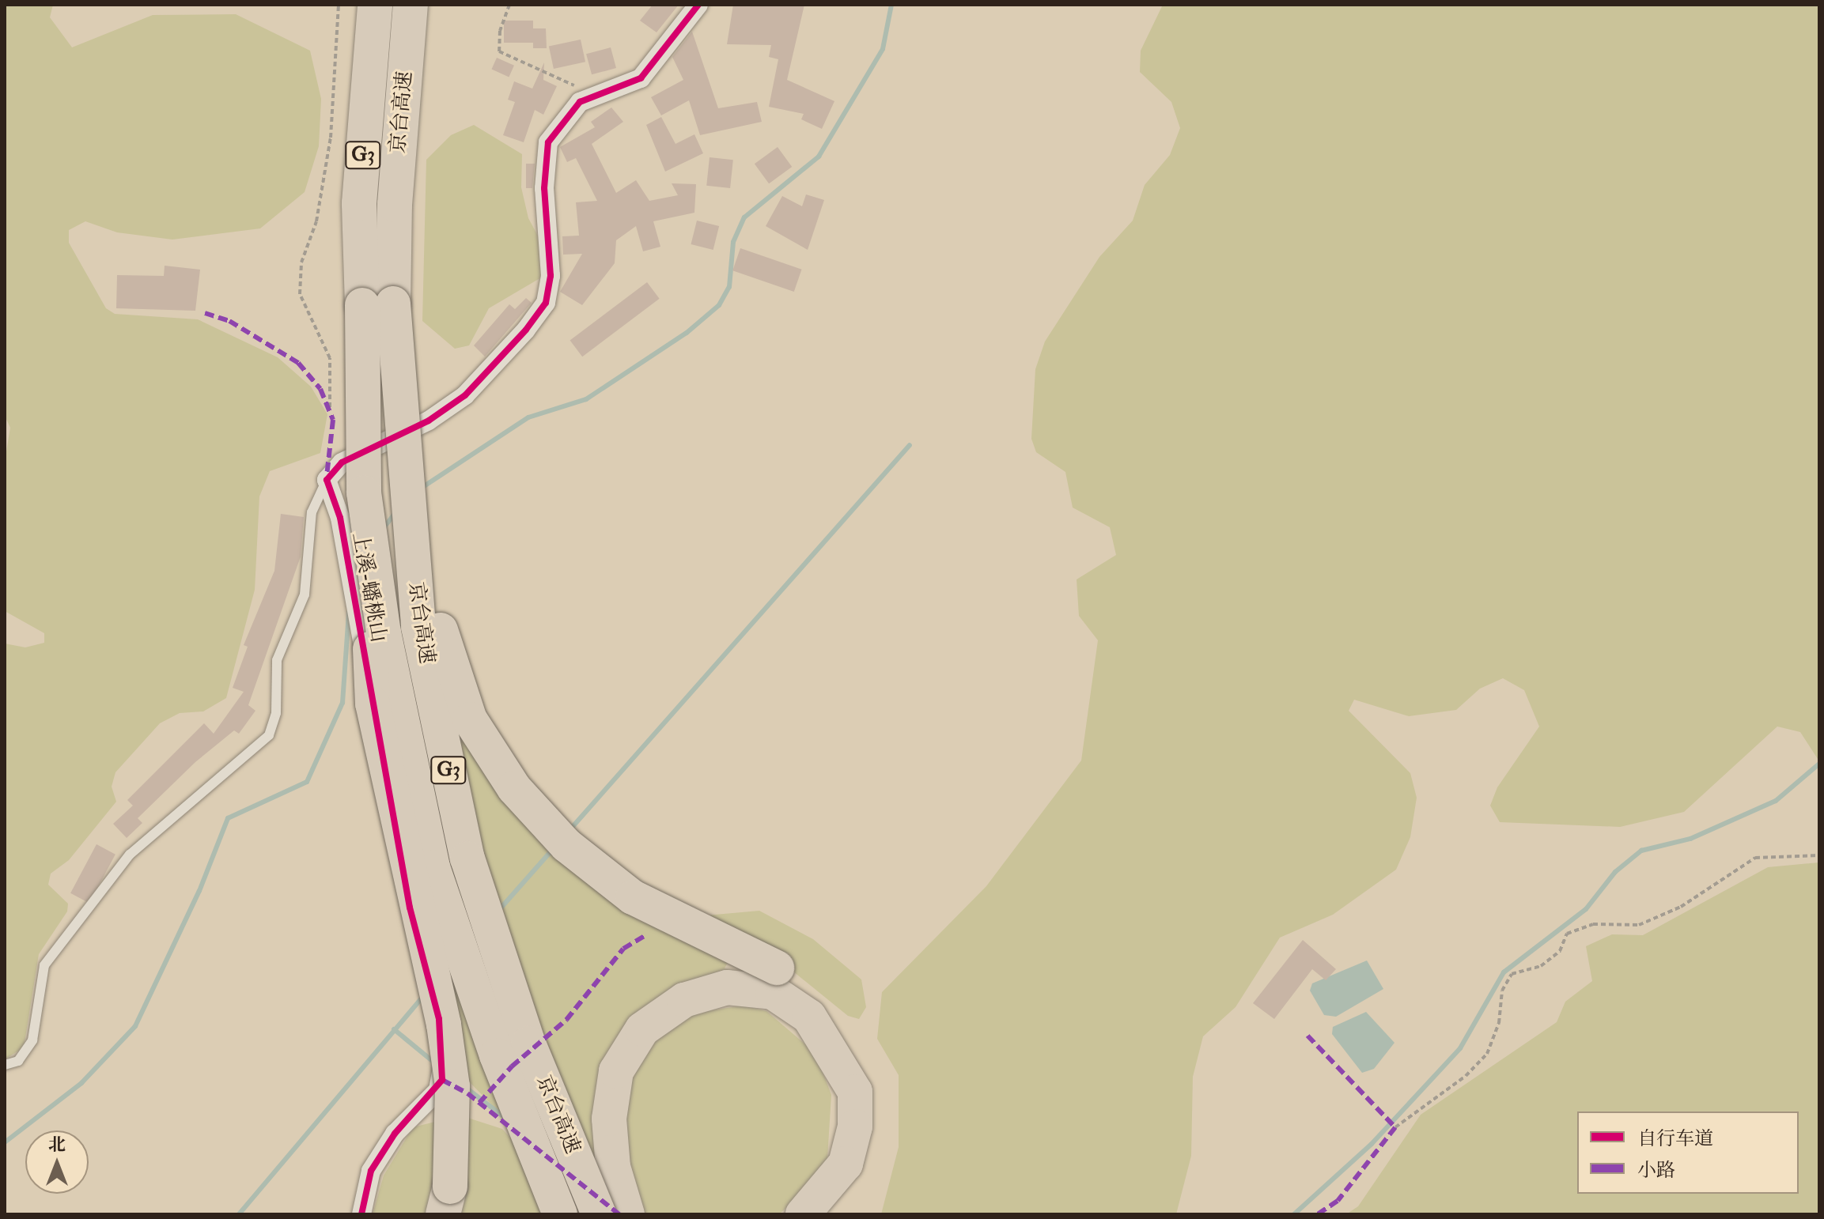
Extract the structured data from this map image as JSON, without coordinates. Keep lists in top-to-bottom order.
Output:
{
  "streets": {
    "highway": ["京台高速", "G3"],
    "street": ["上溪-蟠桃山"]
  },
  "legend": ["自行车道", "小路"],
  "north": "top"
}
